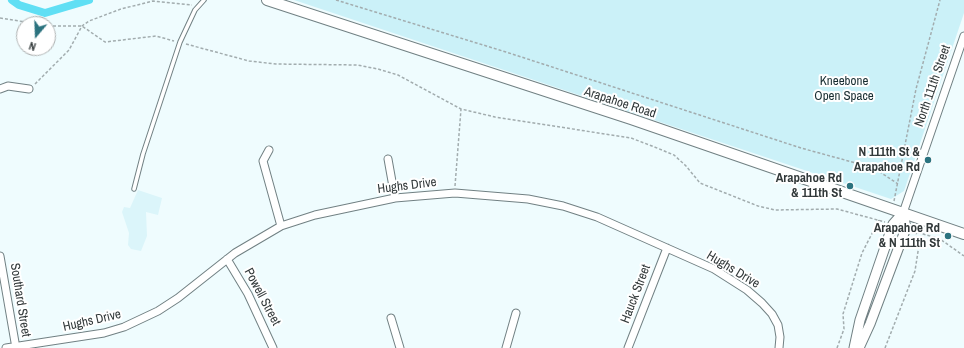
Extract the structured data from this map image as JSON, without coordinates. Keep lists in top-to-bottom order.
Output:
{
  "streets": {
    "main road": ["Arapahoe Road"],
    "street": [
      "North 111th Street",
      "Hughs Drive",
      "Hauck Street",
      "Powell Street",
      "Southard Street"
    ]
  },
  "crossings": [
    ["North 111th Street", "Arapahoe Road"],
    ["Hughs Drive", "Hauck Street"],
    ["Hughs Drive", "Powell Street"],
    ["Hughs Drive", "Southard Street"]
  ],
  "parks": ["Kneebone Open Space"],
  "places": ["N 111th St & Arapahoe Rd", "Arapahoe Rd & 111th St", "Arapahoe Rd & N 111th St"],
  "north": "bottom"
}
